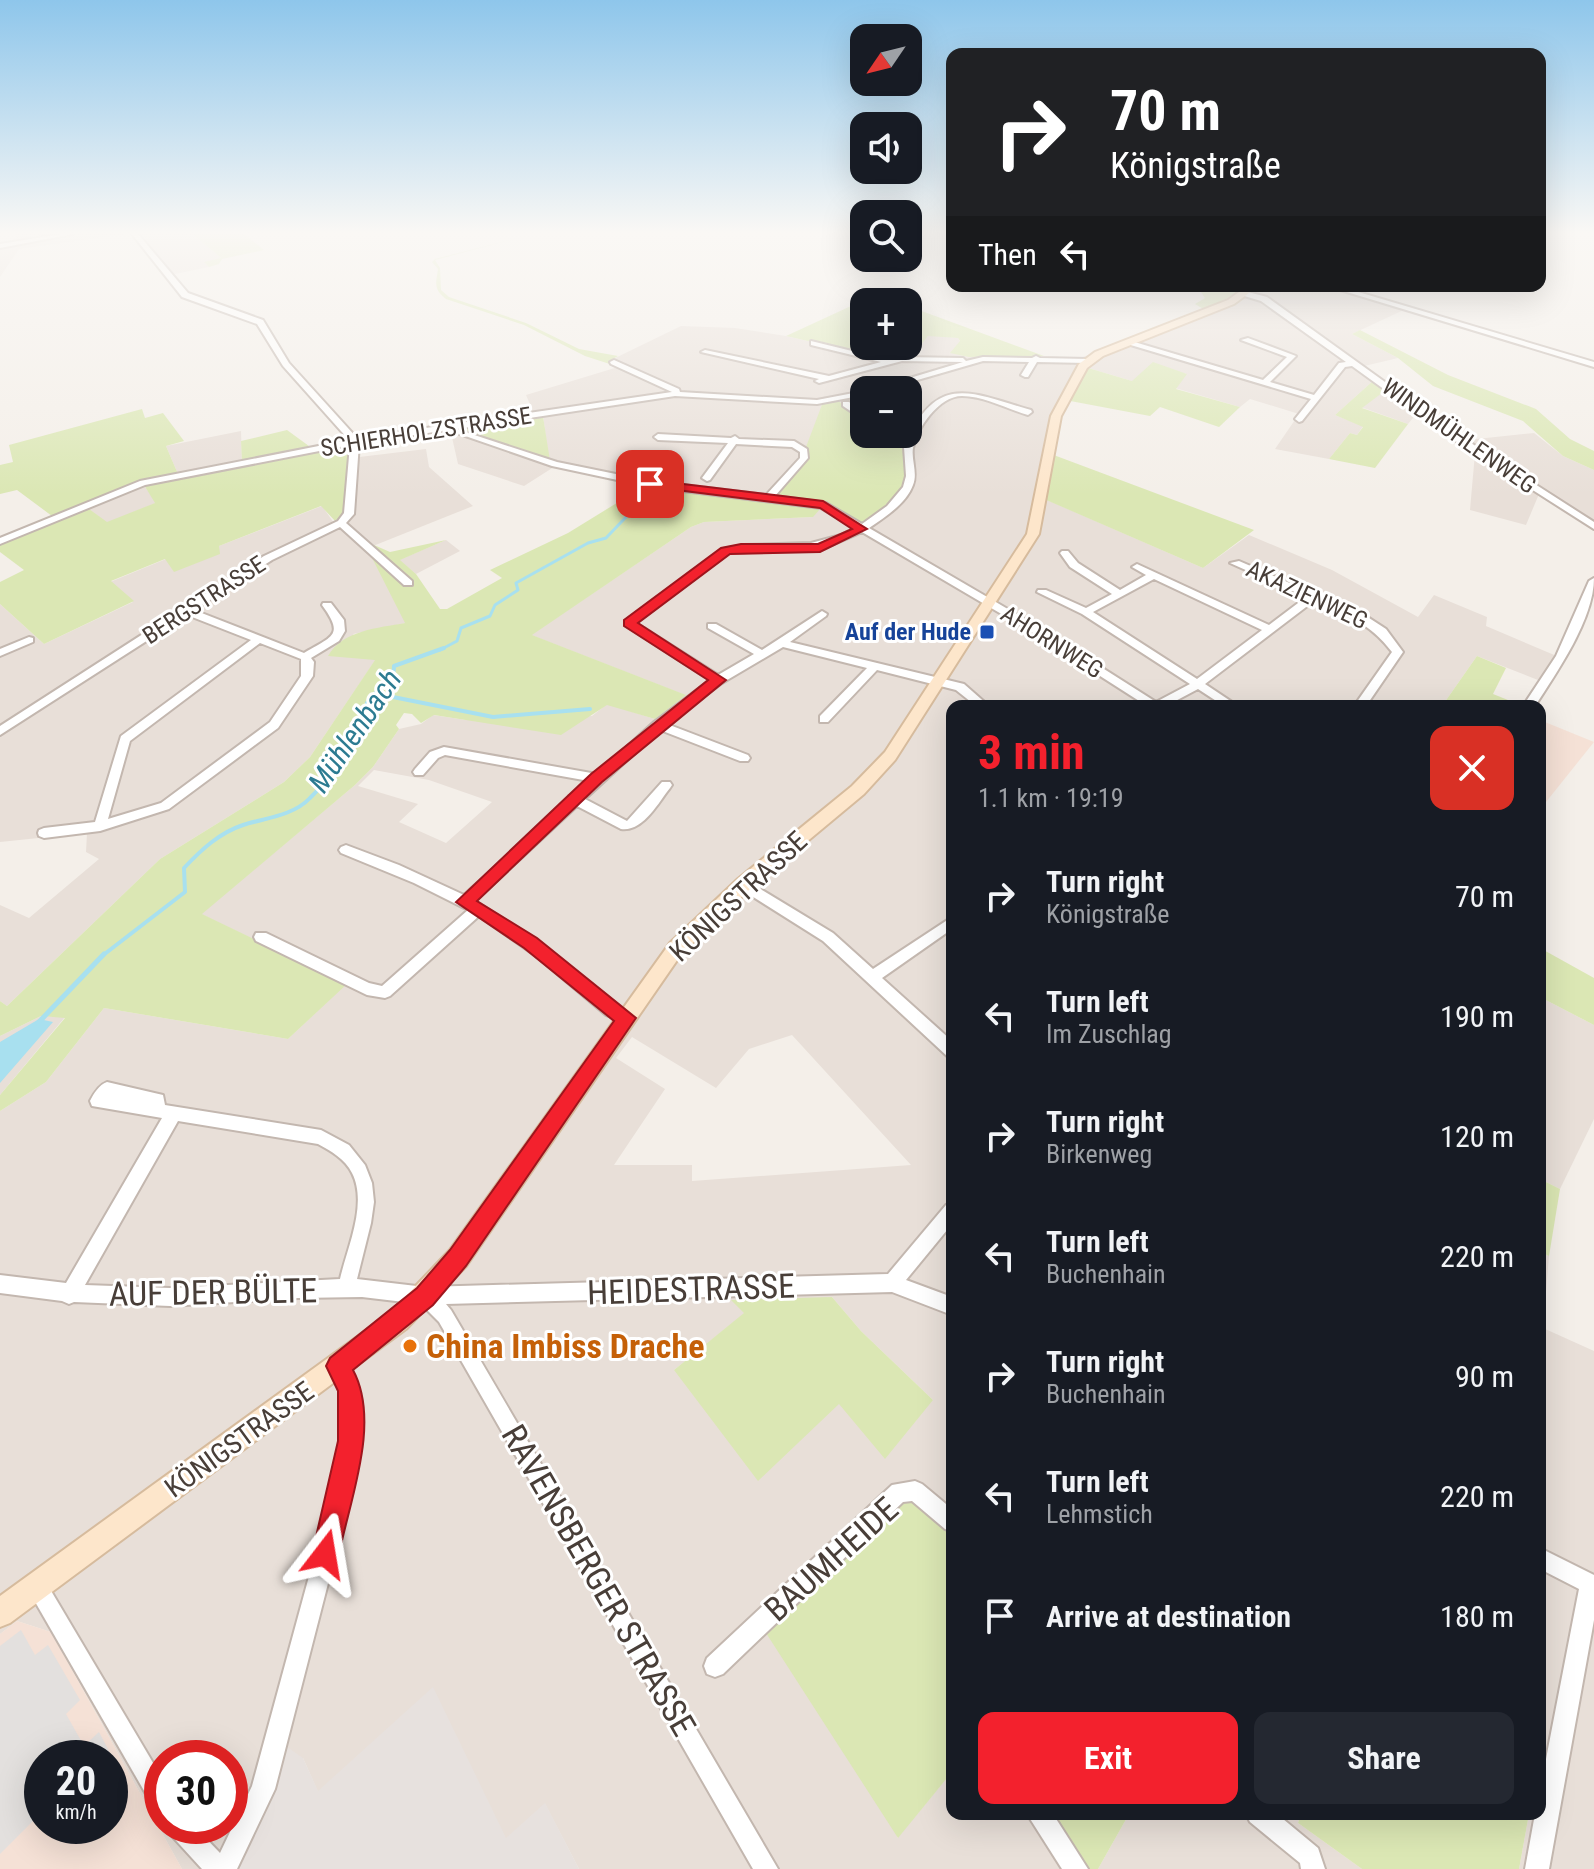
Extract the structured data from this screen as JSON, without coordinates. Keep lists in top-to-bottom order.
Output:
{
  "streets": {
    "main road": ["KÖNIGSTRASSE"],
    "street": [
      "SCHIERHOLZSTRASSE",
      "WINDMÜHLENWEG",
      "AKAZIENWEG",
      "BERGSTRASSE",
      "AHORNWEG",
      "HEIDESTRASSE",
      "AUF DER BÜLTE",
      "BAUMHEIDE",
      "RAVENSBERGER STRASSE"
    ]
  },
  "crossings": [
    ["SCHIERHOLZSTRASSE", "AHORNWEG"],
    ["AHORNWEG", "KÖNIGSTRASSE"],
    ["KÖNIGSTRASSE", "HEIDESTRASSE"],
    ["KÖNIGSTRASSE", "AUF DER BÜLTE"],
    ["KÖNIGSTRASSE", "RAVENSBERGER STRASSE"],
    ["HEIDESTRASSE", "AUF DER BÜLTE"],
    ["HEIDESTRASSE", "RAVENSBERGER STRASSE"],
    ["AUF DER BÜLTE", "RAVENSBERGER STRASSE"]
  ],
  "water": ["Mühlenbach"],
  "places": {
    "transit": ["Auf der Hude"],
    "other": ["China Imbiss Drache"]
  },
  "north": "bottom left",
  "page": {
    "map_buttons": ["+", "−"],
    "turn": ["70 m", "Königstraße"],
    "then": "Then",
    "heading": ["3 min", "1.1 km · 19:19"],
    "list": [
      {
        "name": "Turn right",
        "note": "Königstraße",
        "value": "70 m"
      },
      {
        "name": "Turn left",
        "note": "Im Zuschlag",
        "value": "190 m"
      },
      {
        "name": "Turn right",
        "note": "Birkenweg",
        "value": "120 m"
      },
      {
        "name": "Turn left",
        "note": "Buchenhain",
        "value": "220 m"
      },
      {
        "name": "Turn right",
        "note": "Buchenhain",
        "value": "90 m"
      },
      {
        "name": "Turn left",
        "note": "Lehmstich",
        "value": "220 m"
      },
      {
        "name": "Arrive at destination",
        "value": "180 m"
      }
    ],
    "buttons": ["Exit", "Share"],
    "speed": "20 km/h",
    "limit": "30"
  }
}
